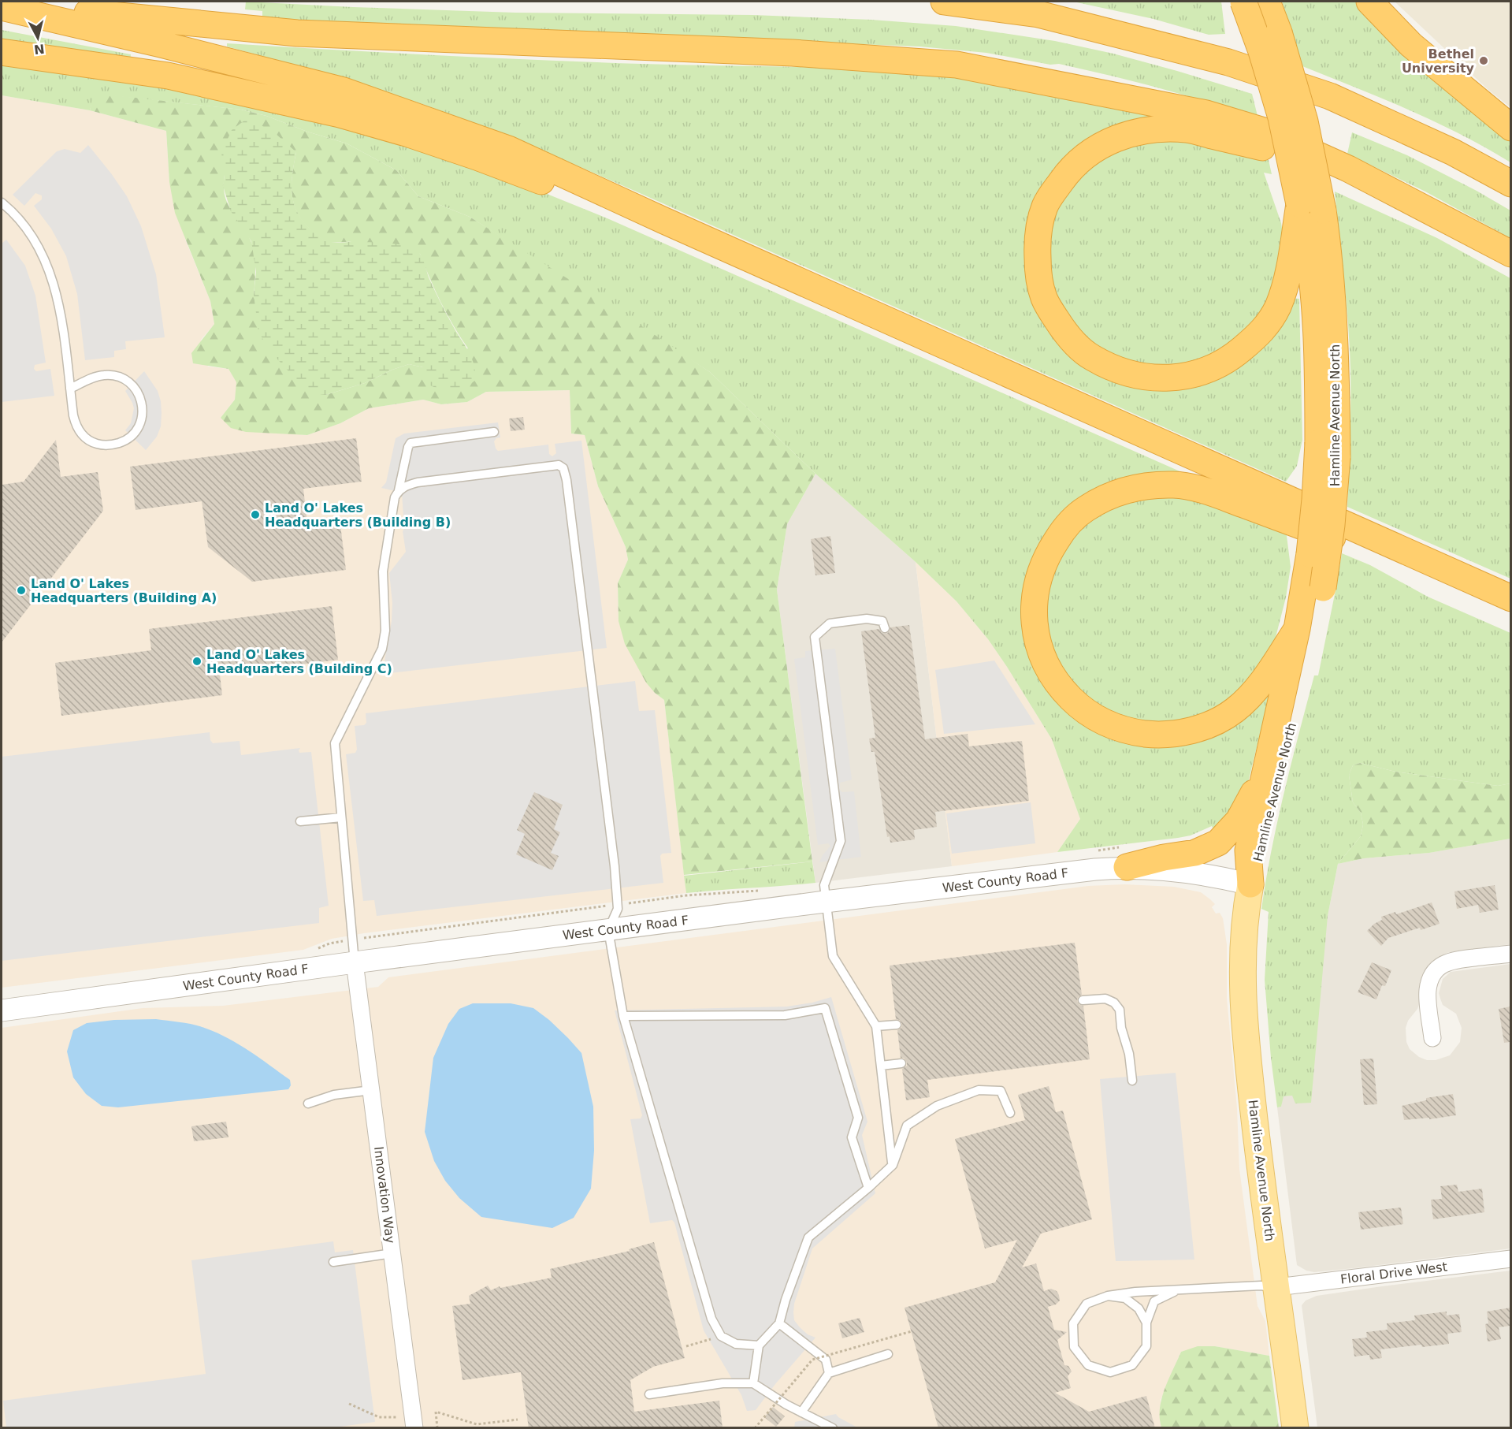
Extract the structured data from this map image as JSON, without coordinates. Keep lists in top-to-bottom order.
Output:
{
  "streets": {
    "highway": ["Hamline Avenue North"],
    "street": ["West County Road F", "Innovation Way", "Floral Drive West"]
  },
  "crossings": [
    ["Hamline Avenue North", "West County Road F"],
    ["Hamline Avenue North", "Floral Drive West"],
    ["West County Road F", "Innovation Way"]
  ],
  "places": [
    "Bethel University",
    "Land O' Lakes Headquarters (Building B)",
    "Land O' Lakes Headquarters (Building A)",
    "Land O' Lakes Headquarters (Building C)"
  ],
  "north": "bottom"
}
